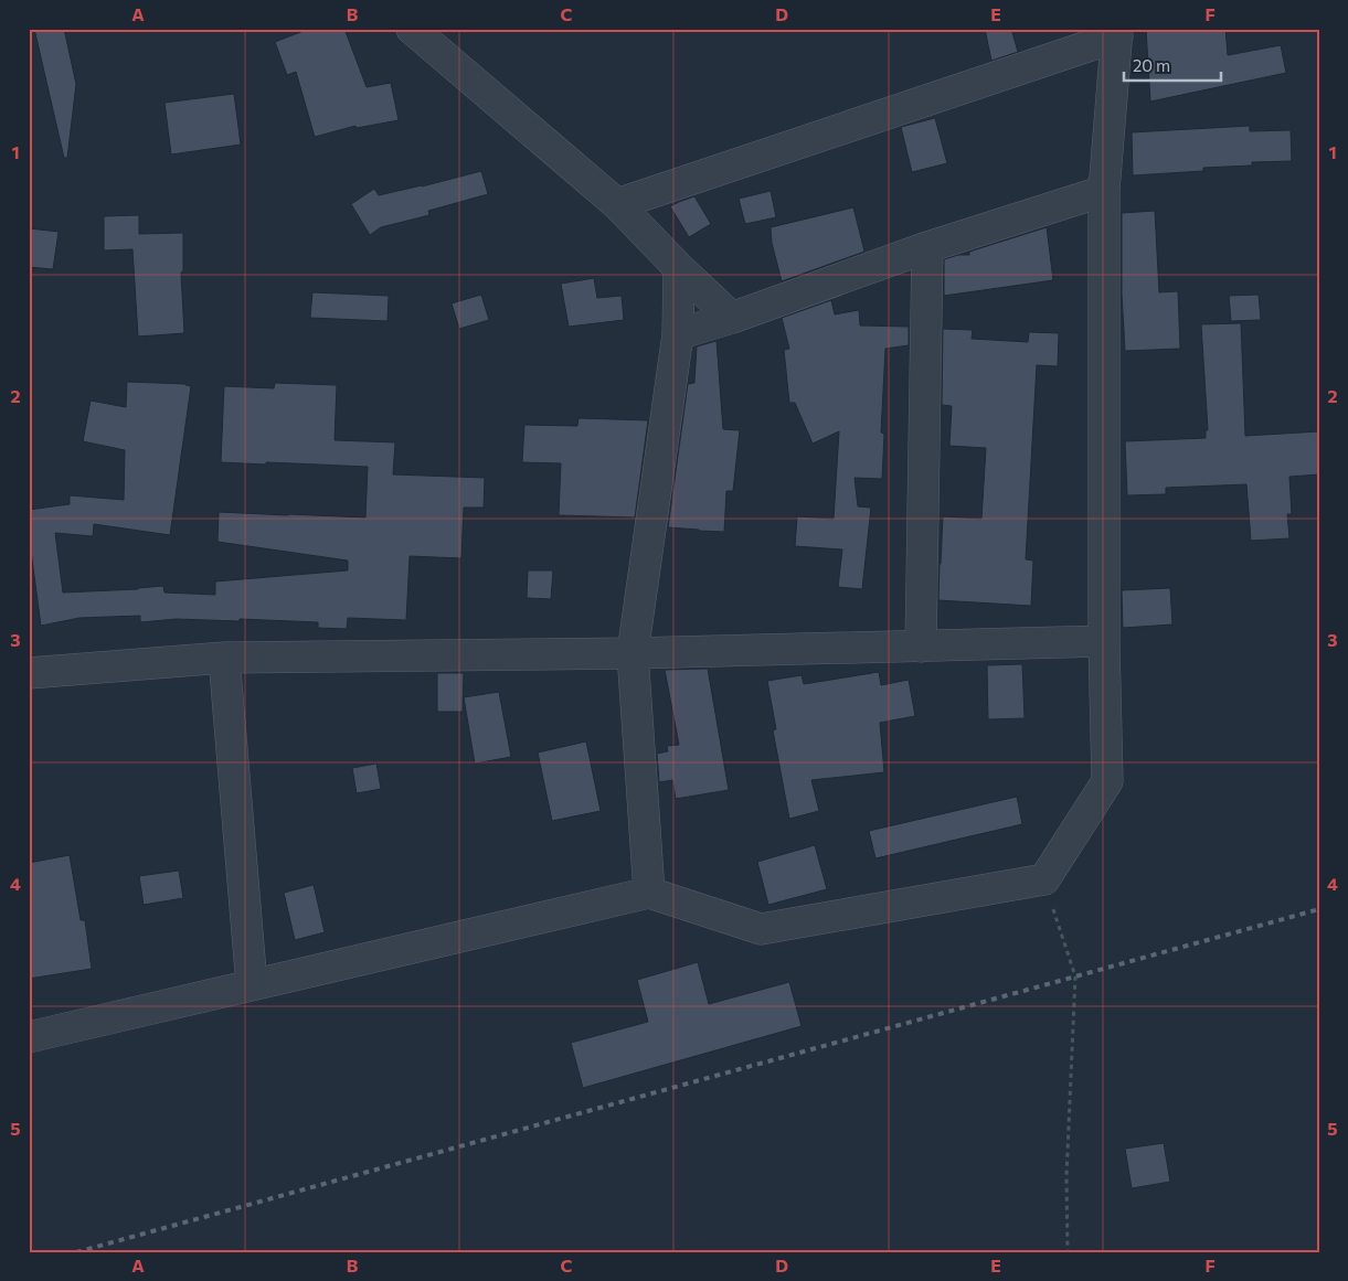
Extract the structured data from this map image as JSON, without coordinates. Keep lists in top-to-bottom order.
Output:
{
  "scale_bar": "20 m",
  "grid": {
    "columns": [
      "A",
      "B",
      "C",
      "D",
      "E",
      "F"
    ],
    "rows": [
      "1",
      "2",
      "3",
      "4",
      "5"
    ]
  }
}
